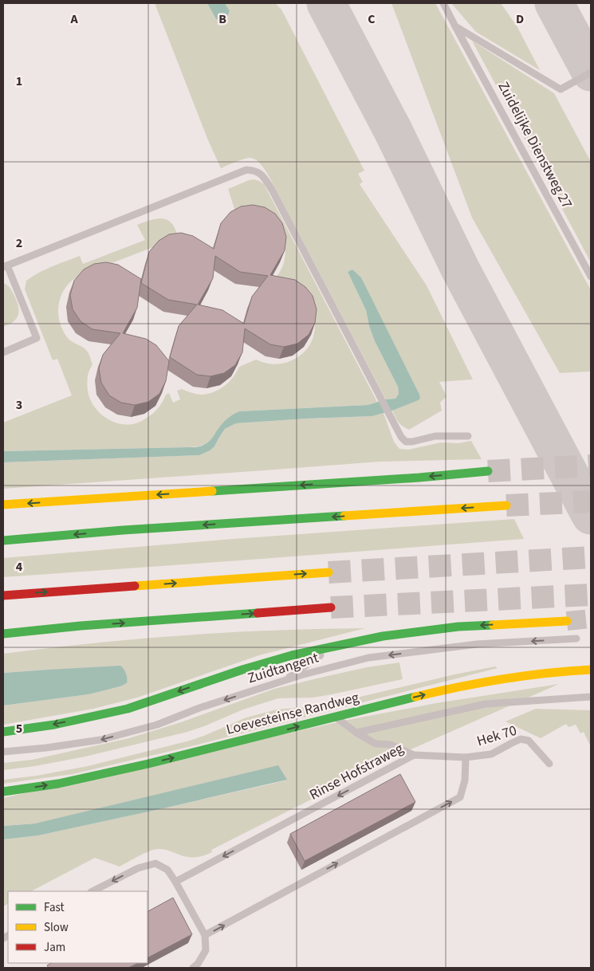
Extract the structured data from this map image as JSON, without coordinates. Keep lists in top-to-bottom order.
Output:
{
  "streets": {
    "main road": ["Loevesteinse Randweg"],
    "lane": [
      "Zuidelijke Dienstweg 27",
      "Zuidtangent",
      "Hek 70",
      "Rinse Hofstraweg"
    ]
  },
  "crossings": [
    ["Hek 70", "Rinse Hofstraweg"]
  ],
  "legend": ["Fast", "Slow", "Jam"],
  "grid": {
    "columns": [
      "A",
      "B",
      "C",
      "D"
    ],
    "rows": [
      "1",
      "2",
      "3",
      "4",
      "5"
    ]
  }
}
